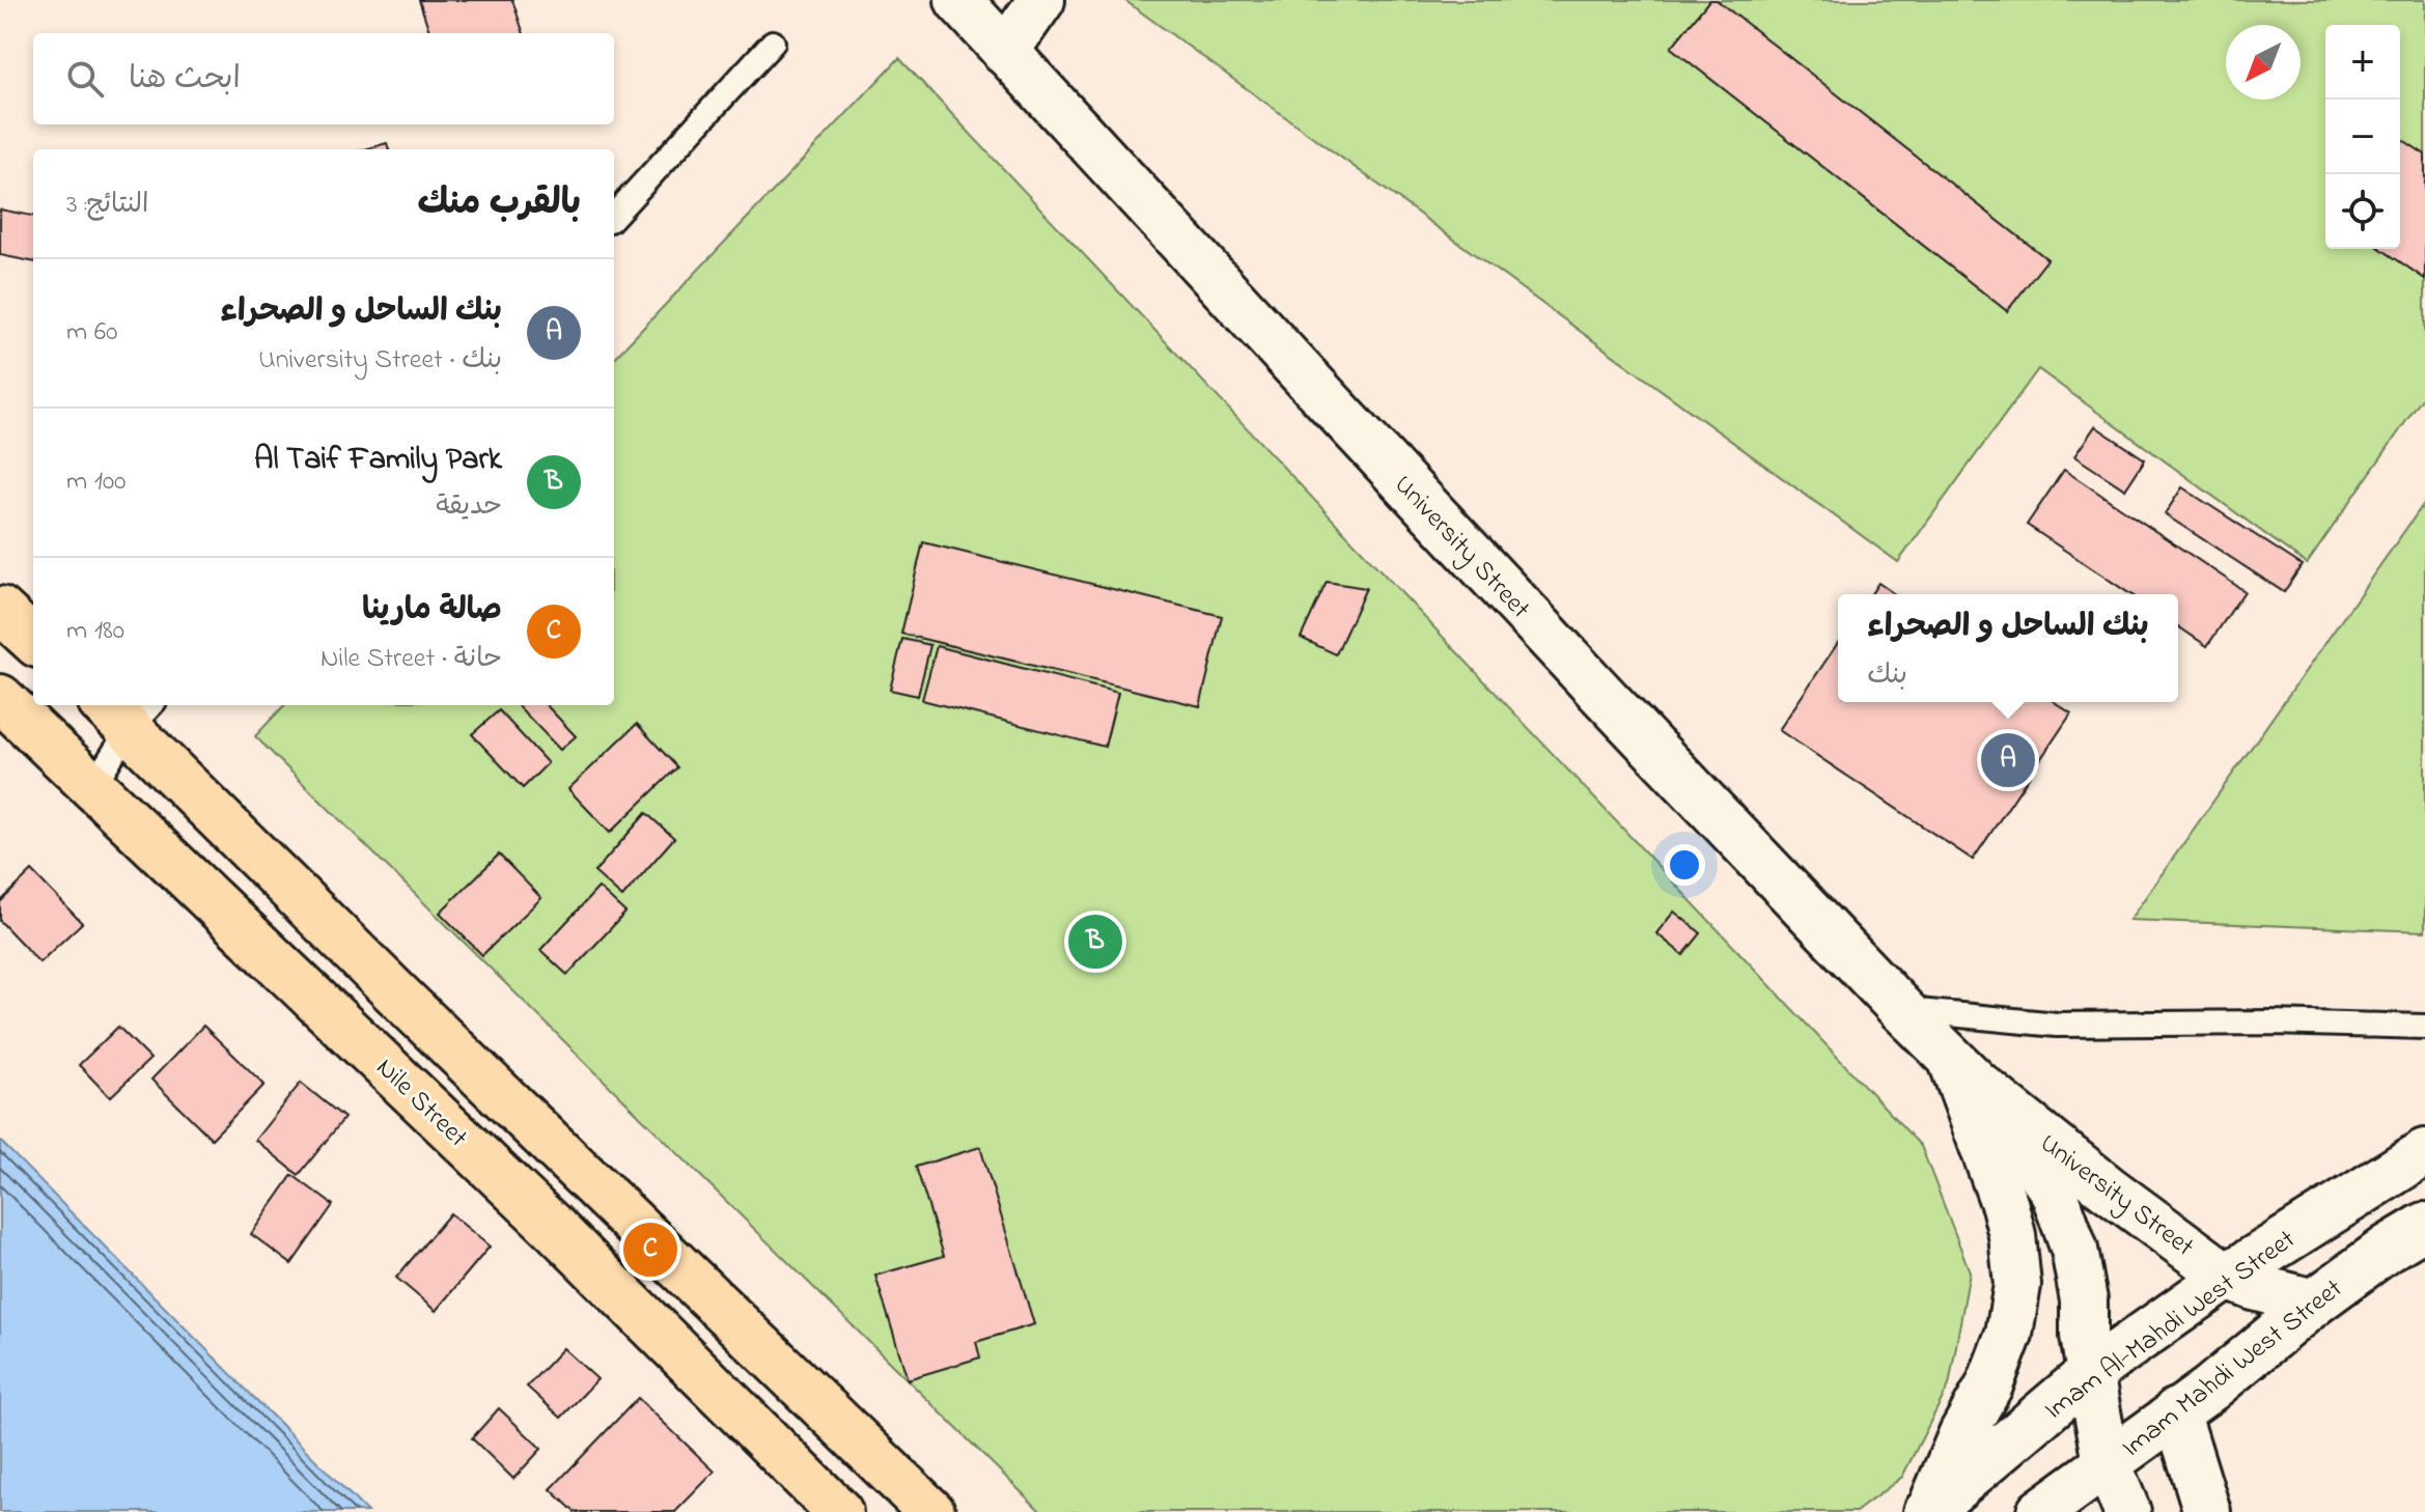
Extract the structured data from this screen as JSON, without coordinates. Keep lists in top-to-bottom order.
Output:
{
  "streets": {
    "main road": [
      "University Street",
      "Nile Street",
      "Imam Al-Mahdi West Street",
      "Imam Mahdi West Street"
    ]
  },
  "crossings": [
    ["University Street", "Imam Al-Mahdi West Street"],
    ["University Street", "Imam Mahdi West Street"]
  ],
  "north": "bottom left",
  "page": {
    "map_buttons": ["+", "−"],
    "search": "ابحث هنا",
    "heading": ["بالقرب منك", "النتائج: 3"],
    "list": [
      {
        "mark": "A",
        "name": "بنك الساحل و الصحراء",
        "note": "بنك · University Street",
        "value": "60 m"
      },
      {
        "mark": "B",
        "name": "Al Taif Family Park",
        "note": "حديقة",
        "value": "100 m"
      },
      {
        "mark": "C",
        "name": "صالة مارينا",
        "note": "حانة · Nile Street",
        "value": "180 m"
      }
    ],
    "popup": ["بنك الساحل و الصحراء", "بنك"],
    "pins": ["A", "B", "C"]
  }
}
